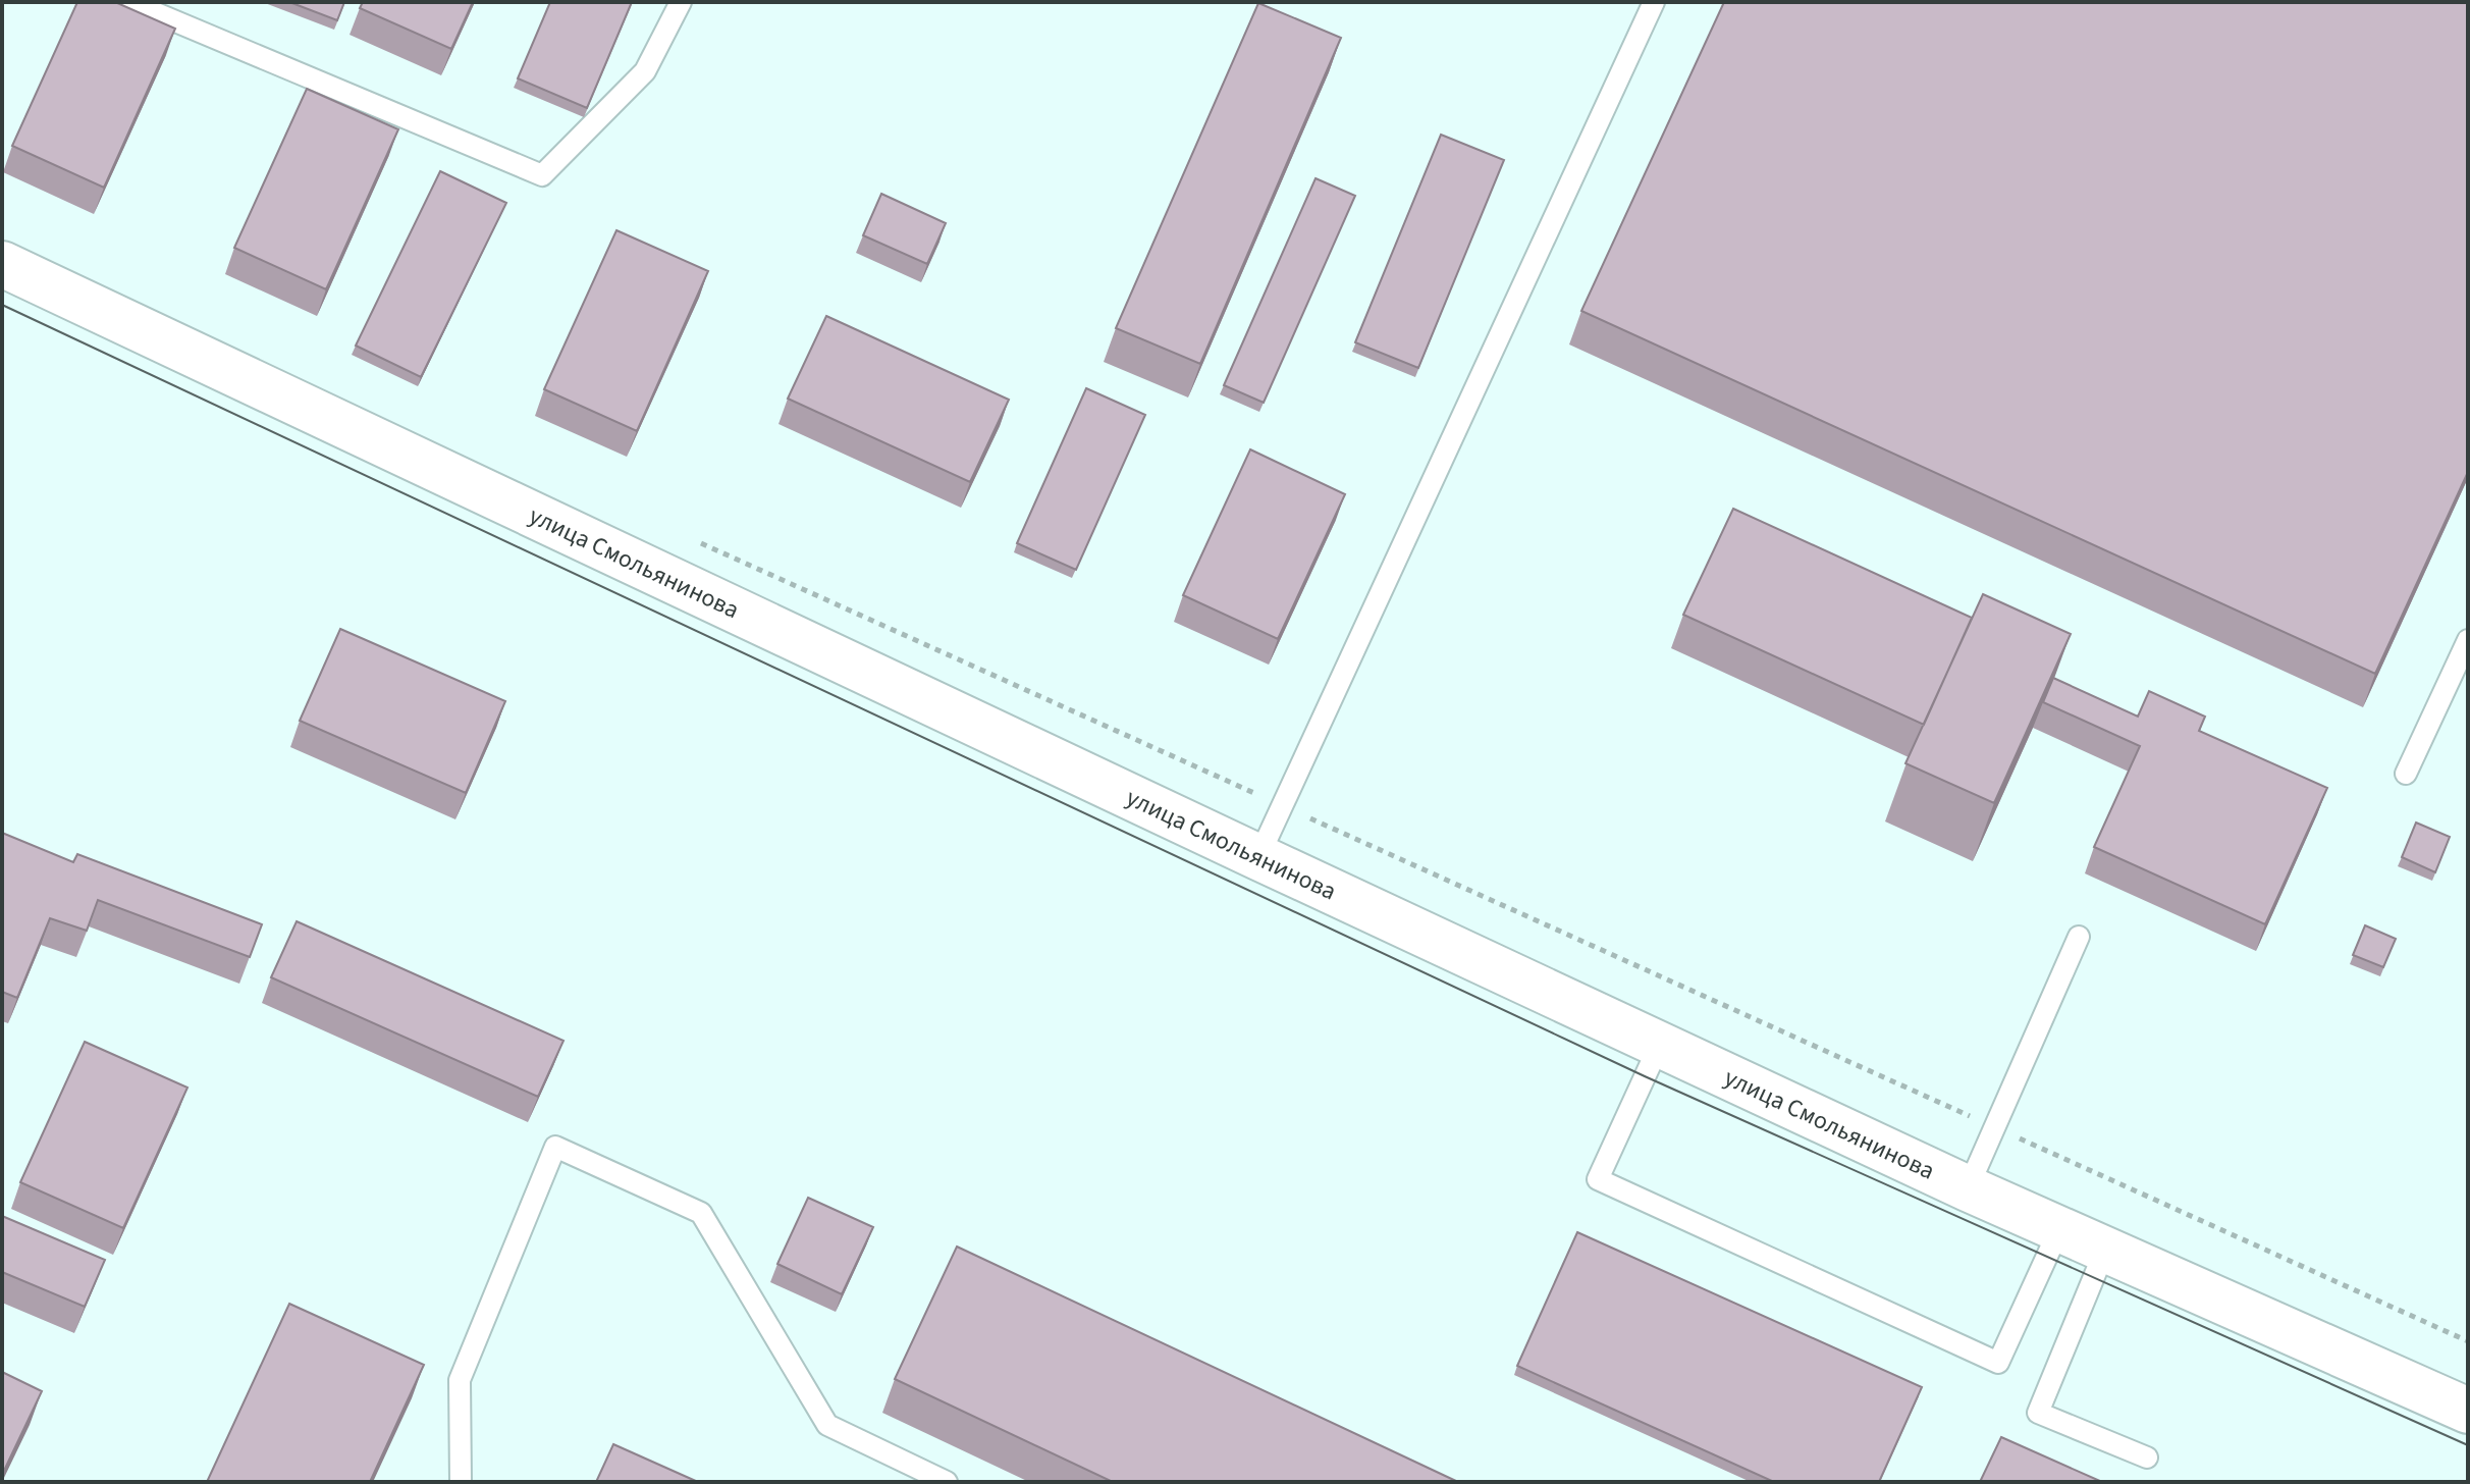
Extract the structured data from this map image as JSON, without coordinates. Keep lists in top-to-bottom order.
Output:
{
  "streets": {
    "street": ["улица Смольянинова"]
  }
}
